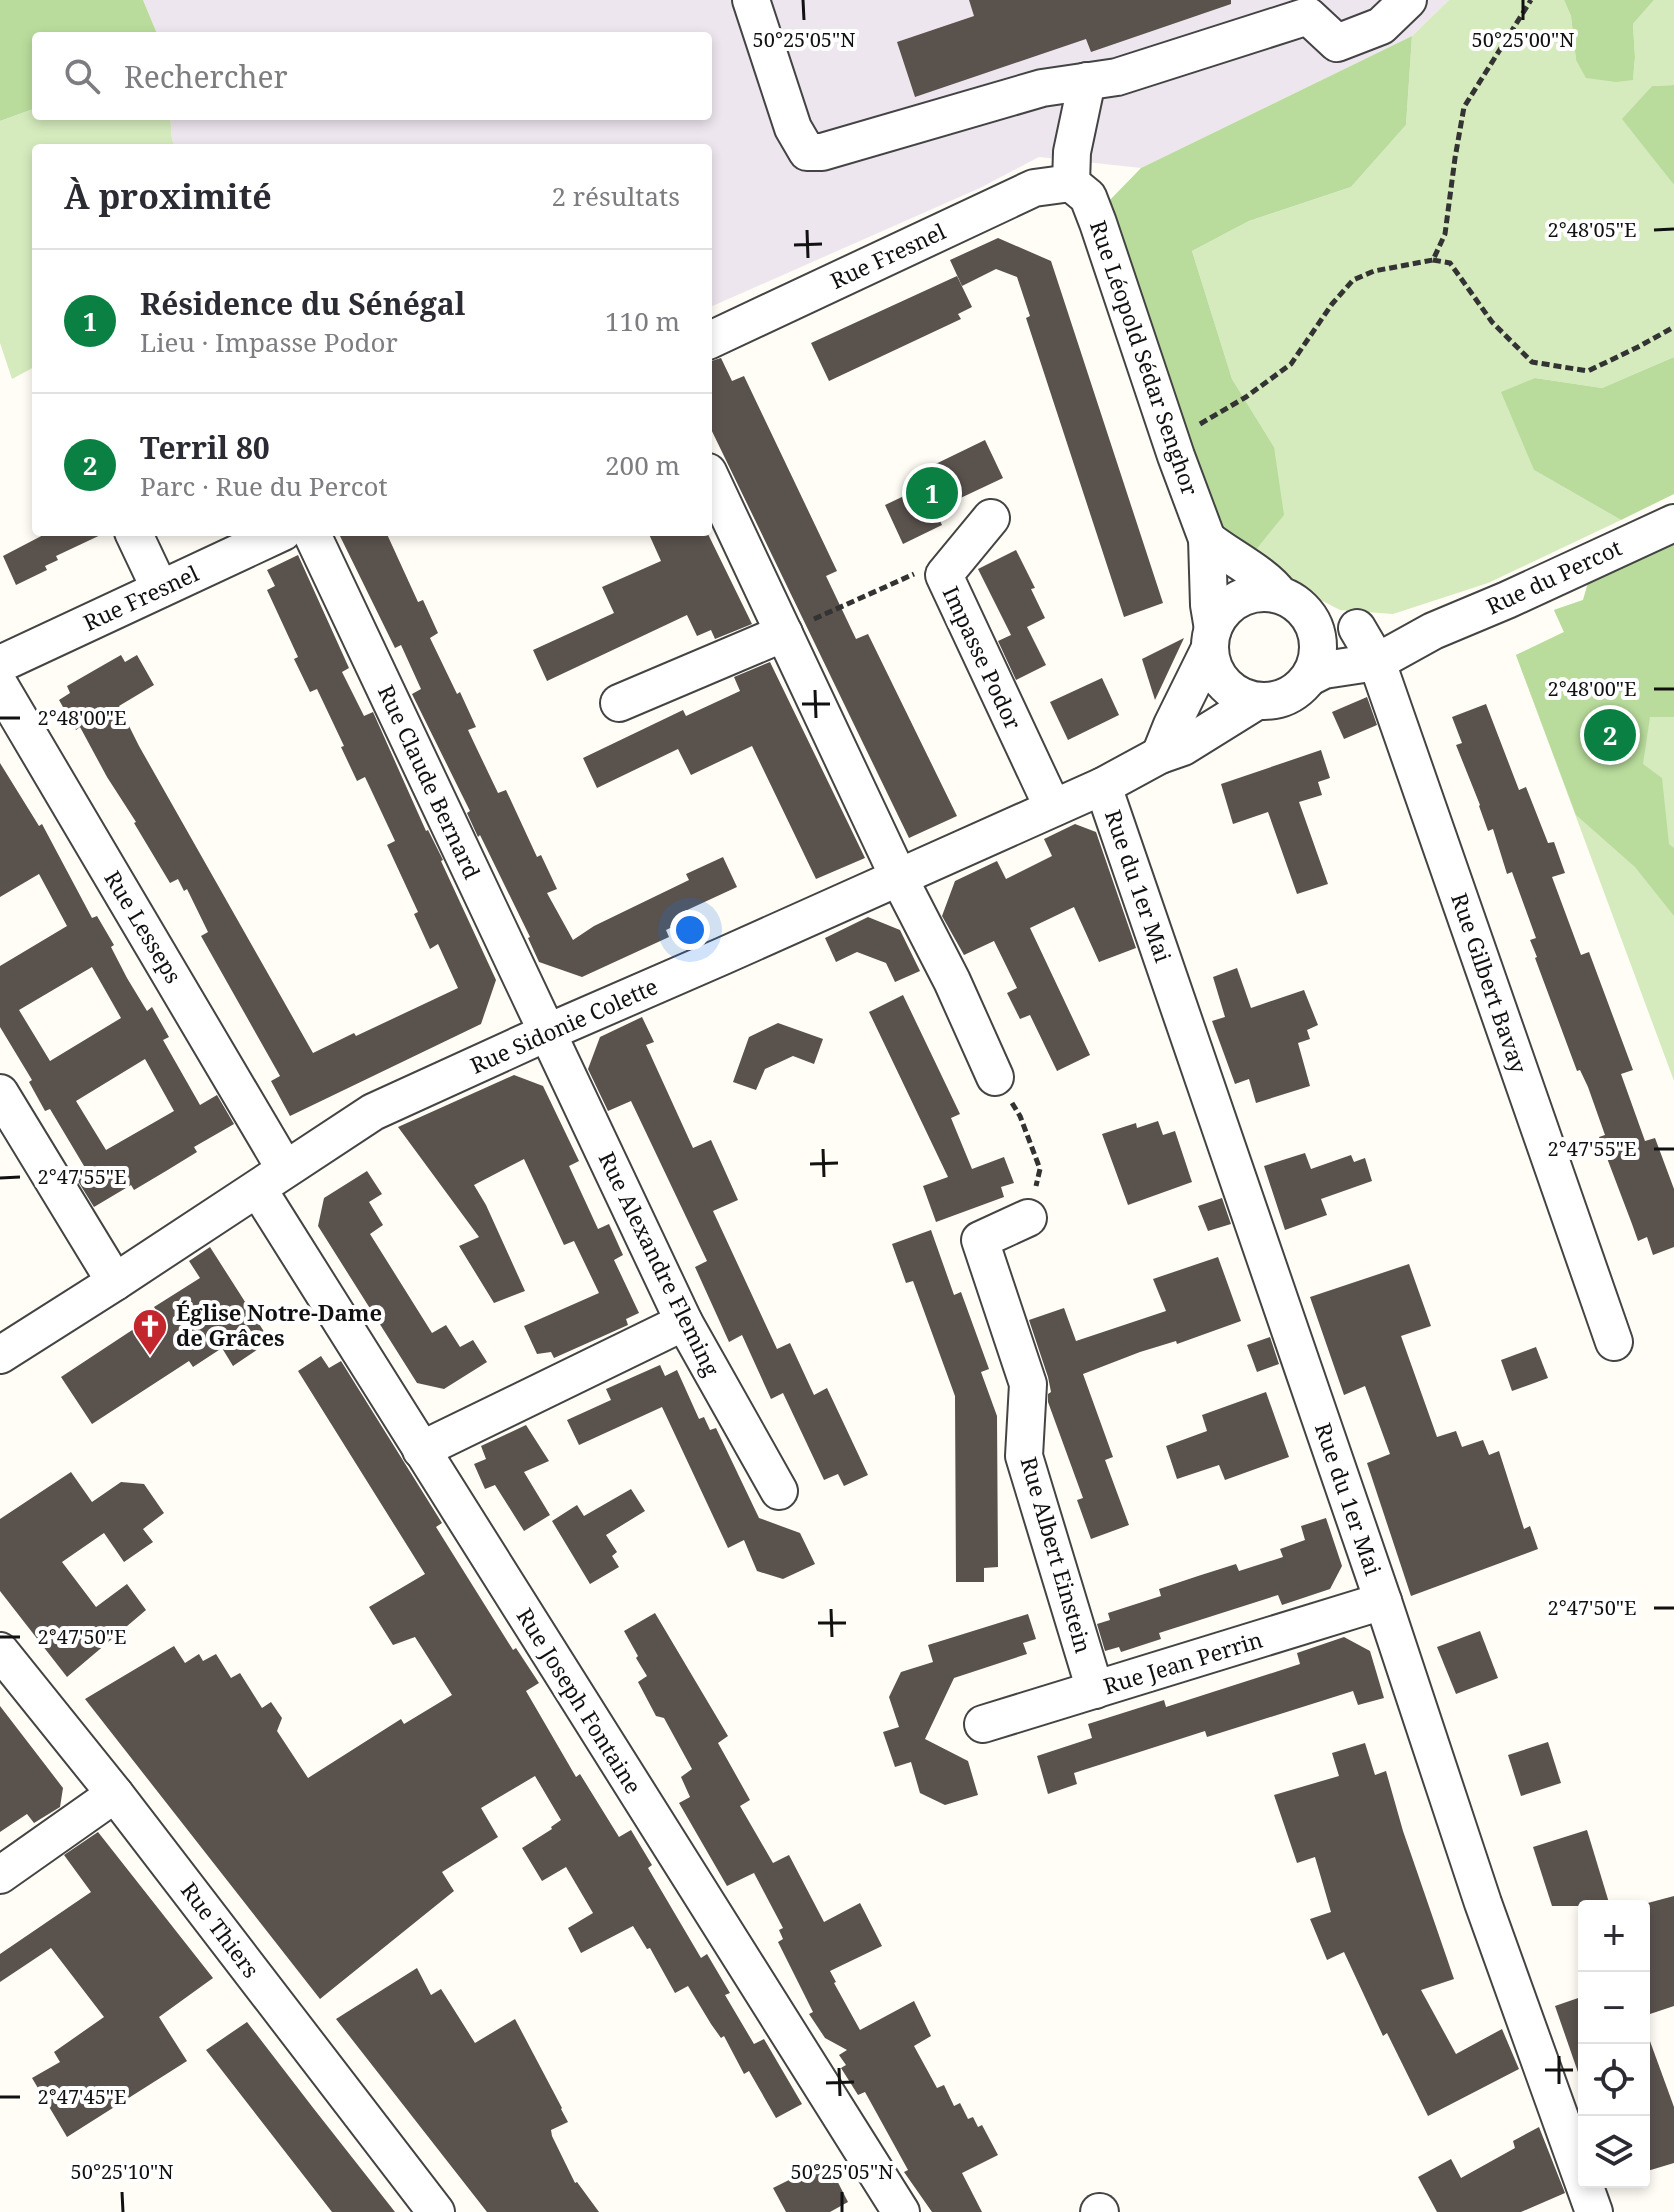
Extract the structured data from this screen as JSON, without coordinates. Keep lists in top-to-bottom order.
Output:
{
  "streets": {
    "street": [
      "Rue Fresnel",
      "Rue Léopold Sédar Senghor",
      "Rue du Percot",
      "Impasse Podor",
      "Rue Claude Bernard",
      "Rue du 1er Mai",
      "Rue Lesseps",
      "Rue Gilbert Bavay",
      "Rue Sidonie Colette",
      "Rue Alexandre Fleming",
      "Rue Albert Einstein",
      "Rue Jean Perrin",
      "Rue Joseph Fontaine",
      "Rue Thiers"
    ]
  },
  "crossings": [
    ["Rue Fresnel", "Rue Léopold Sédar Senghor"],
    ["Rue Léopold Sédar Senghor", "Rue du Percot"],
    ["Rue Léopold Sédar Senghor", "Rue Sidonie Colette"],
    ["Rue du Percot", "Rue Gilbert Bavay"],
    ["Rue du Percot", "Rue Sidonie Colette"],
    ["Impasse Podor", "Rue Sidonie Colette"],
    ["Rue Claude Bernard", "Rue Sidonie Colette"],
    ["Rue Claude Bernard", "Rue Alexandre Fleming"],
    ["Rue du 1er Mai", "Rue Sidonie Colette"],
    ["Rue du 1er Mai", "Rue Jean Perrin"],
    ["Rue Lesseps", "Rue Sidonie Colette"],
    ["Rue Lesseps", "Rue Joseph Fontaine"],
    ["Rue Sidonie Colette", "Rue Alexandre Fleming"],
    ["Rue Sidonie Colette", "Rue Joseph Fontaine"],
    ["Rue Albert Einstein", "Rue Jean Perrin"]
  ],
  "places": {
    "church": ["Église Notre-Dame de Grâces"]
  },
  "page": {
    "search": "Rechercher",
    "heading": ["À proximité", "2 résultats"],
    "list": [
      {
        "mark": "1",
        "name": "Résidence du Sénégal",
        "note": "Lieu · Impasse Podor",
        "value": "110 m"
      },
      {
        "mark": "2",
        "name": "Terril 80",
        "note": "Parc · Rue du Percot",
        "value": "200 m"
      }
    ],
    "pins": ["1", "2"],
    "map_buttons": ["+", "−"]
  },
  "coordinates": [
    "50°25'05\"N",
    "50°25'00\"N",
    "2°48'05\"E",
    "2°48'00\"E",
    "2°47'55\"E",
    "2°47'50\"E",
    "2°47'45\"E",
    "50°25'10\"N"
  ]
}
